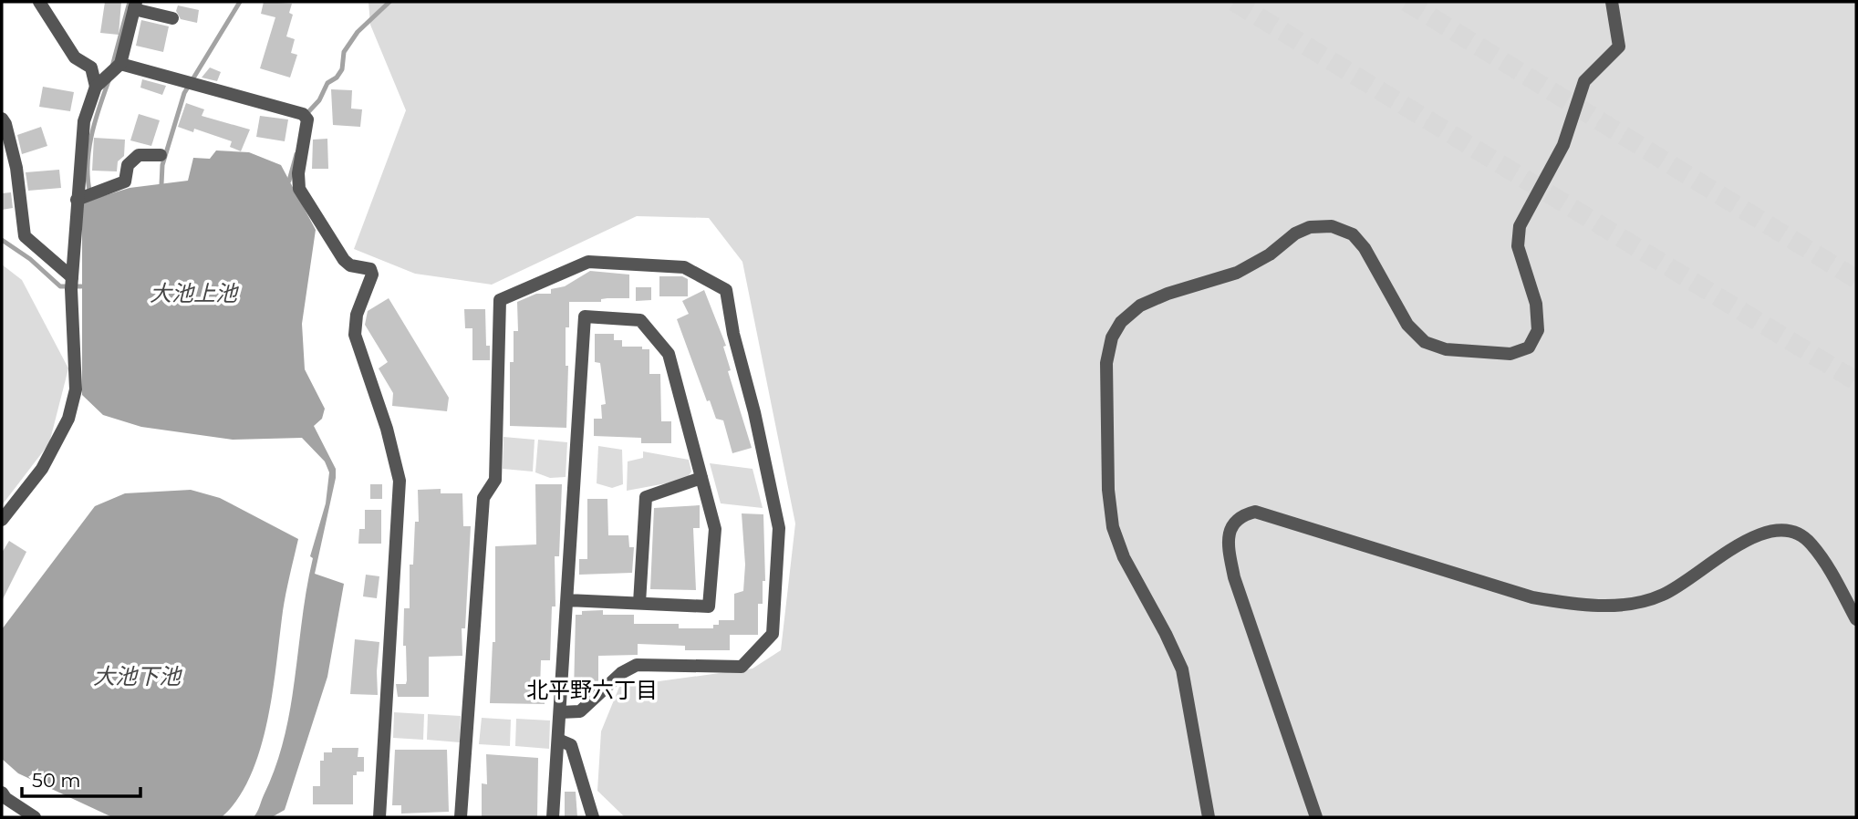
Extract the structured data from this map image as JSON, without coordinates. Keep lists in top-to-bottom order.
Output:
{
  "districts": ["北平野六丁目"],
  "water": ["大池上池", "大池下池"],
  "scale_bar": "50 m"
}
